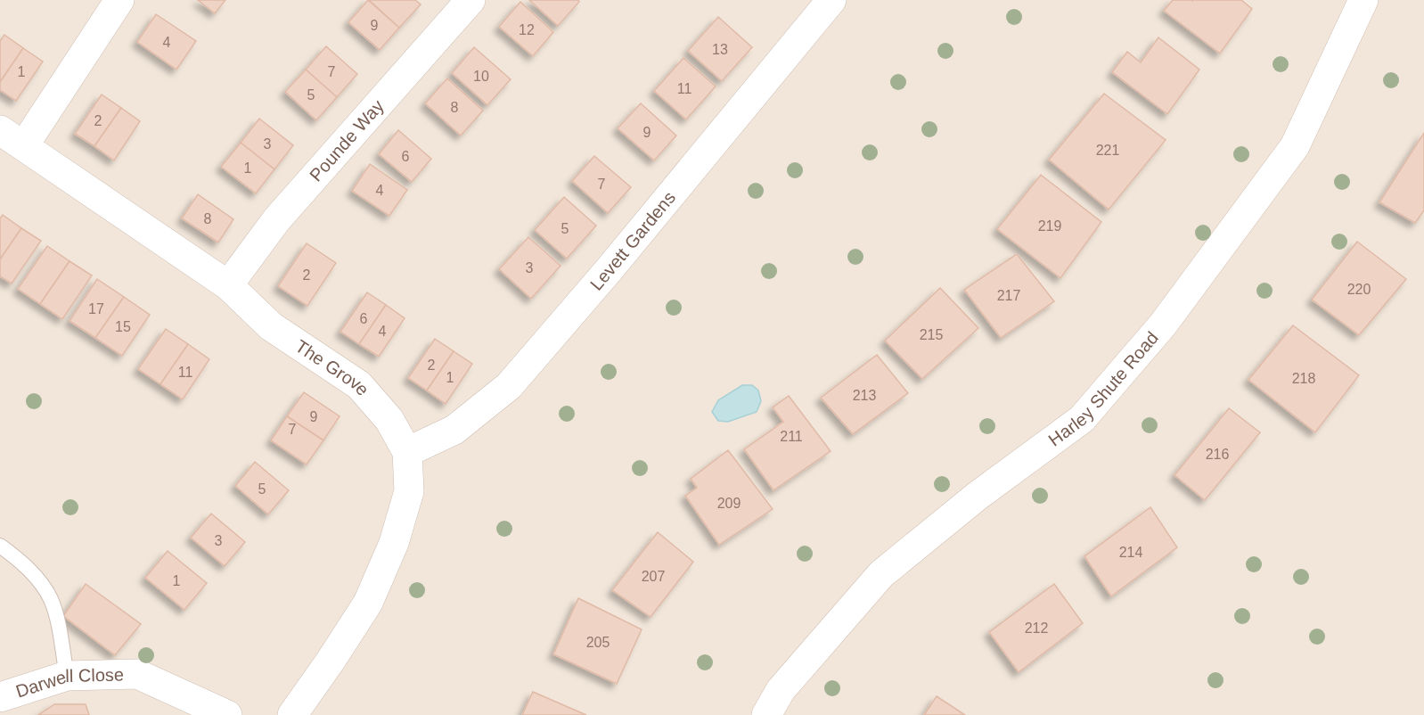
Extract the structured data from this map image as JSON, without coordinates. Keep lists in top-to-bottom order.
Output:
{
  "streets": {
    "street": [
      "Pounde Way",
      "Levett Gardens",
      "The Grove",
      "Harley Shute Road",
      "Darwell Close"
    ]
  },
  "crossings": [
    ["Pounde Way", "The Grove"],
    ["Levett Gardens", "The Grove"]
  ],
  "house_numbers": [
    "9",
    "12",
    "4",
    "13",
    "1",
    "7",
    "10",
    "11",
    "5",
    "8",
    "2",
    "9",
    "3",
    "221",
    "6",
    "1",
    "7",
    "4",
    "8",
    "219",
    "5",
    "3",
    "2",
    "220",
    "217",
    "17",
    "6",
    "15",
    "4",
    "215",
    "2",
    "11",
    "1",
    "218",
    "213",
    "9",
    "7",
    "211",
    "216",
    "5",
    "209",
    "3",
    "214",
    "207",
    "1",
    "212",
    "205"
  ]
}
